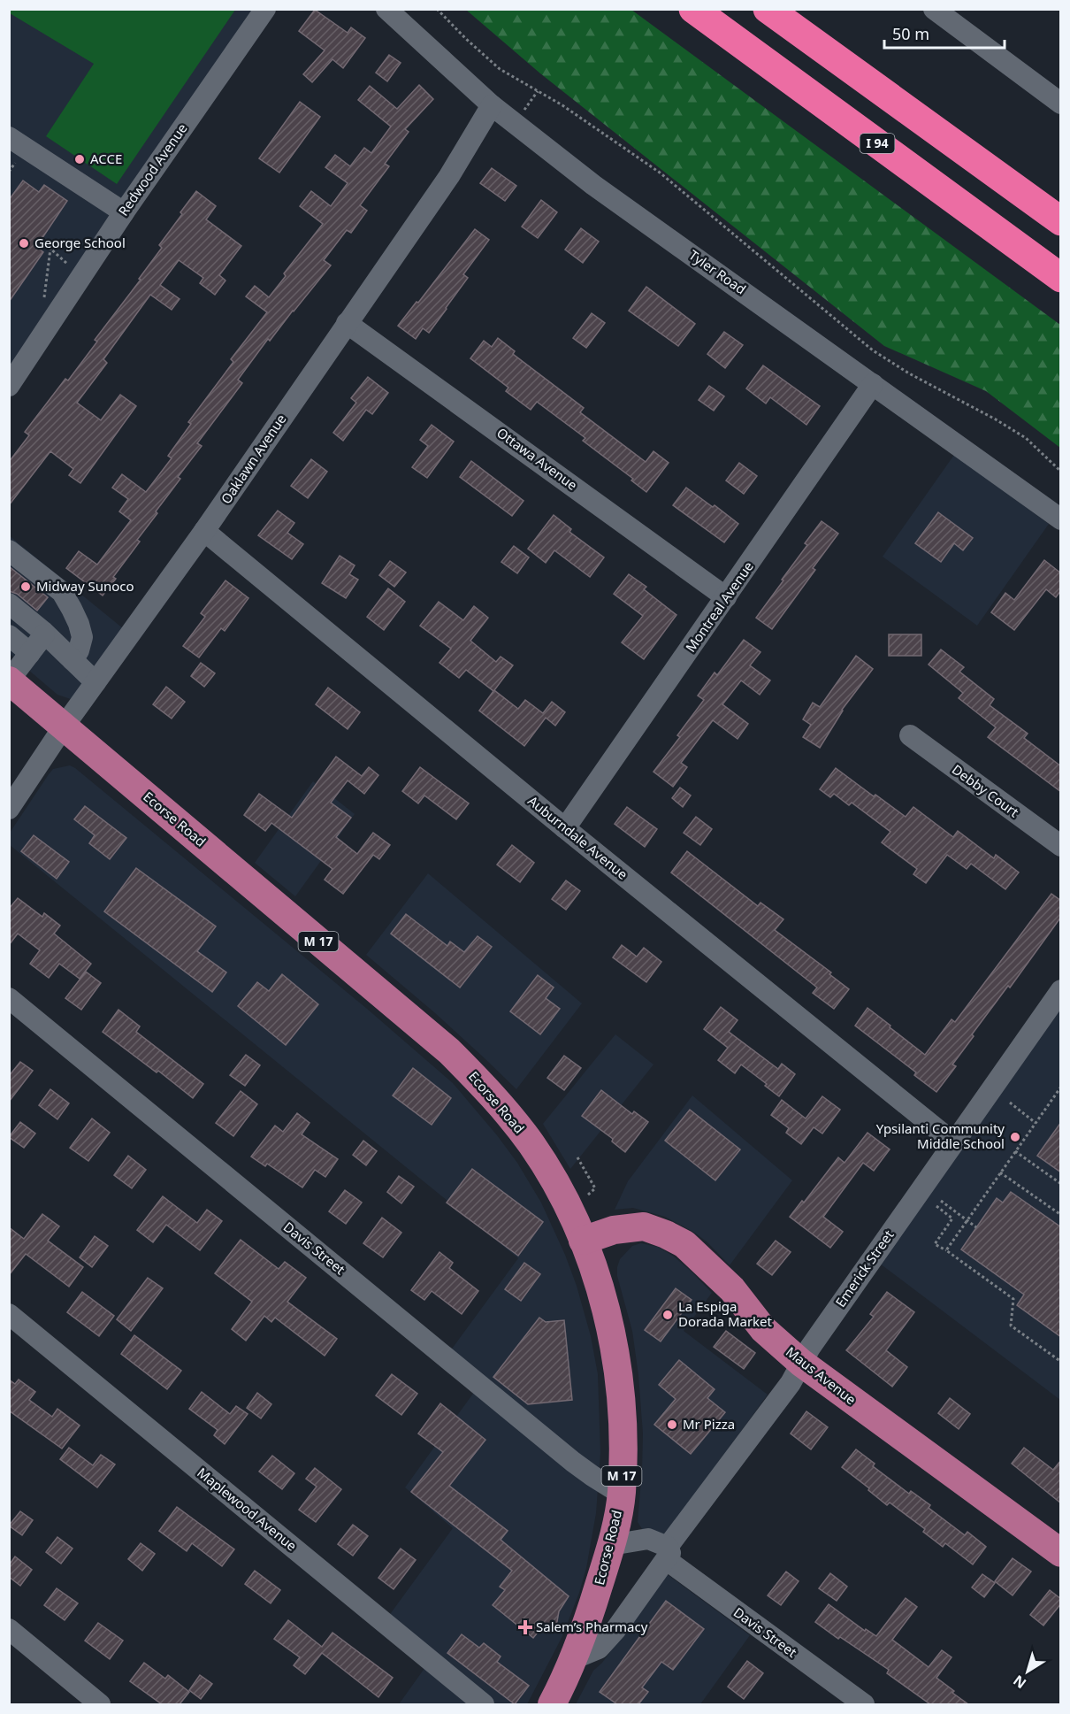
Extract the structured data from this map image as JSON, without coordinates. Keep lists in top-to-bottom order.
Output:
{
  "streets": {
    "highway": ["I 94"],
    "main road": ["Ecorse Road", "M 17", "Maus Avenue"],
    "street": [
      "Redwood Avenue",
      "Tyler Road",
      "Oaklawn Avenue",
      "Ottawa Avenue",
      "Montreal Avenue",
      "Debby Court",
      "Auburndale Avenue",
      "Davis Street",
      "Emerick Street",
      "Maplewood Avenue"
    ]
  },
  "crossings": [
    ["Tyler Road", "Oaklawn Avenue"],
    ["Tyler Road", "Montreal Avenue"],
    ["Oaklawn Avenue", "Ottawa Avenue"],
    ["Oaklawn Avenue", "Ecorse Road"],
    ["Oaklawn Avenue", "Auburndale Avenue"],
    ["Ottawa Avenue", "Montreal Avenue"],
    ["Montreal Avenue", "Auburndale Avenue"],
    ["Ecorse Road", "Davis Street"],
    ["Ecorse Road", "Emerick Street"],
    ["Ecorse Road", "Maus Avenue"],
    ["Auburndale Avenue", "Emerick Street"],
    ["Davis Street", "Emerick Street"],
    ["Emerick Street", "Maus Avenue"]
  ],
  "places": {
    "other": [
      "ACCE",
      "George School",
      "Midway Sunoco",
      "Ypsilanti Community Middle School",
      "La Espiga Dorada Market",
      "Mr Pizza"
    ],
    "health": ["Salem’s Pharmacy"]
  },
  "scale_bar": "50 m",
  "north": "bottom left"
}
